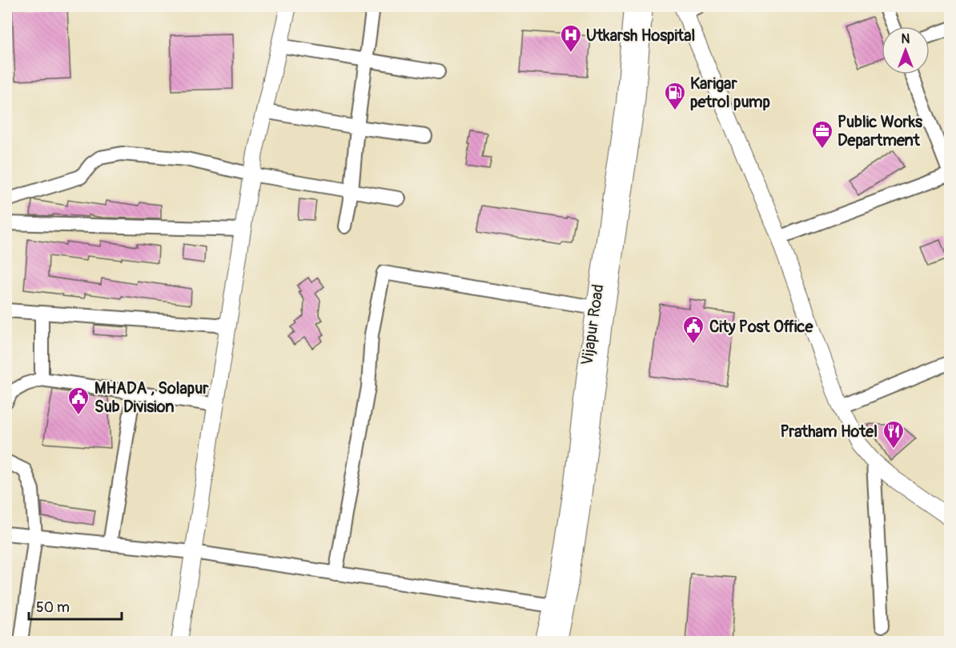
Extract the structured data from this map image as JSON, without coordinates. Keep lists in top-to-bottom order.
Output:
{
  "streets": {
    "main road": ["Vijapur Road"]
  },
  "places": {
    "hospital": ["Utkarsh Hospital"],
    "fuel station": ["Karigar petrol pump"],
    "office": ["Public Works Department"],
    "public building": ["City Post Office", "MHADA , Solapur Sub Division"],
    "restaurant": ["Pratham Hotel"]
  },
  "scale_bar": "50 m",
  "north": "top"
}
